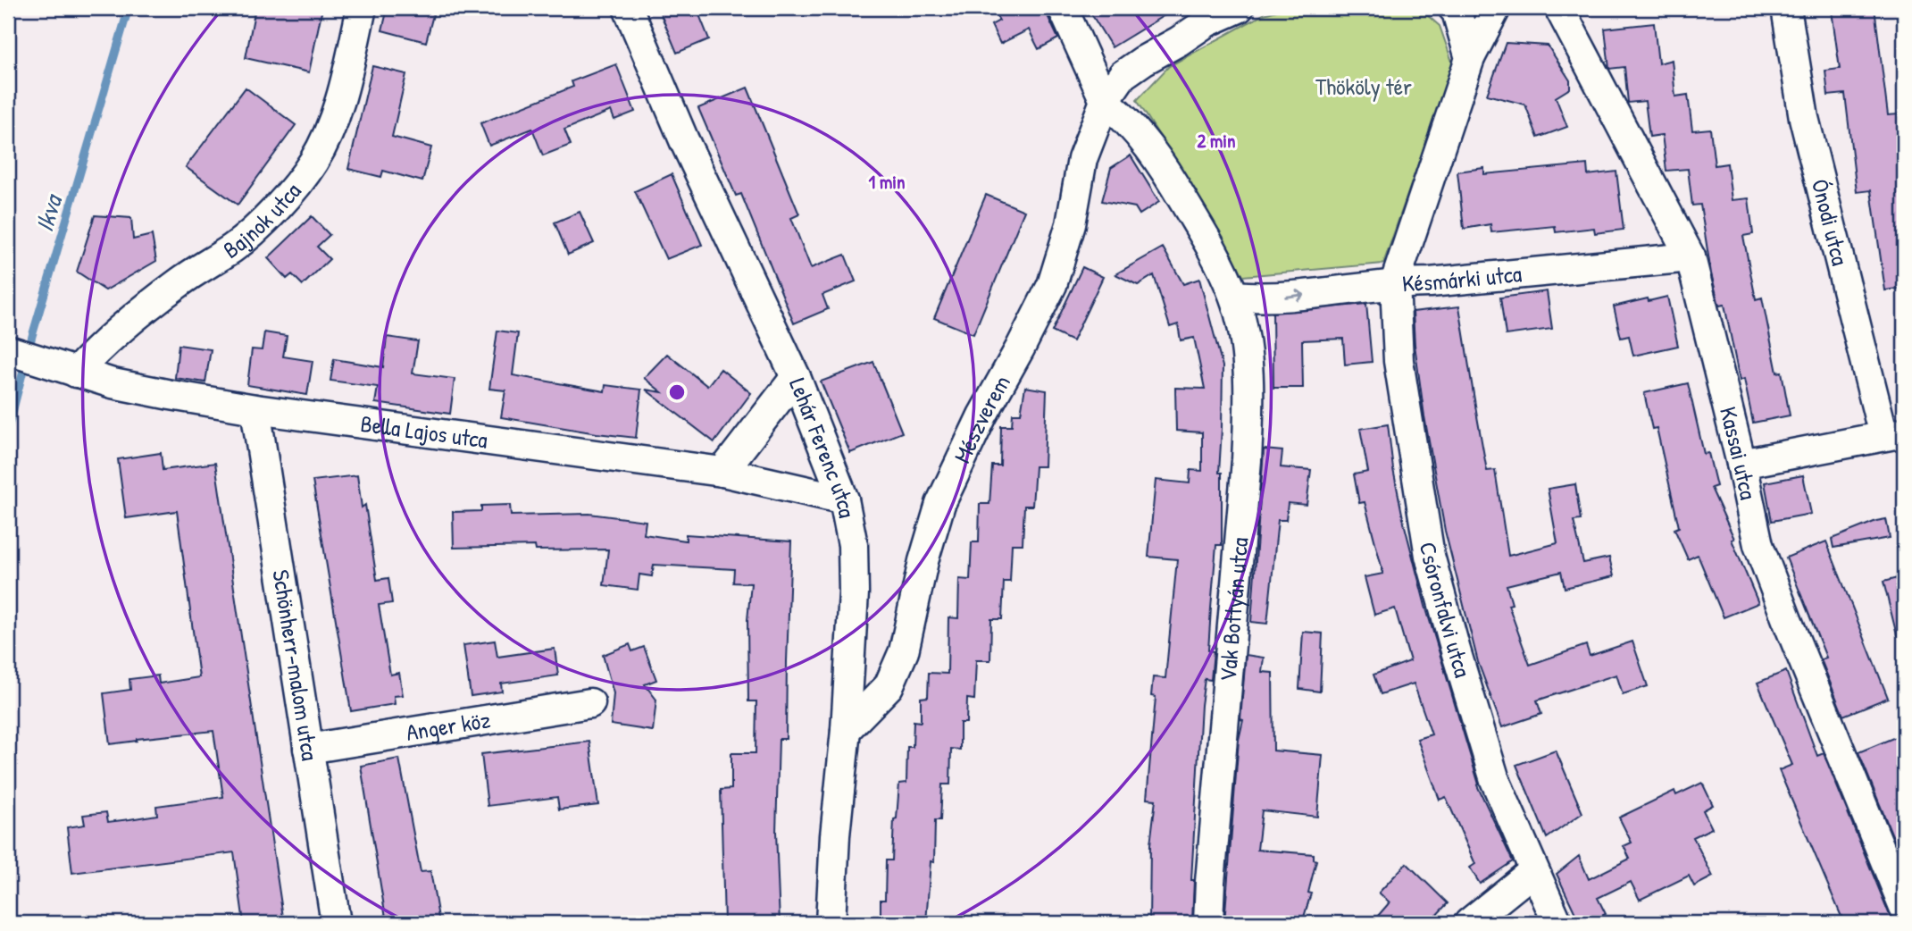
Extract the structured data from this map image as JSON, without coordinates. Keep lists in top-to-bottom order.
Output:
{
  "streets": {
    "street": [
      "Bajnok utca",
      "Ónodi utca",
      "Késmárki utca",
      "Mészverem",
      "Bella Lajos utca",
      "Lehár Ferenc utca",
      "Kassai utca",
      "Vak Bottyán utca",
      "Csóronfalvi utca",
      "Schönherr-malom utca",
      "Anger köz"
    ]
  },
  "crossings": [
    ["Bajnok utca", "Bella Lajos utca"],
    ["Késmárki utca", "Kassai utca"],
    ["Késmárki utca", "Vak Bottyán utca"],
    ["Késmárki utca", "Csóronfalvi utca"],
    ["Mészverem", "Lehár Ferenc utca"],
    ["Bella Lajos utca", "Lehár Ferenc utca"],
    ["Bella Lajos utca", "Schönherr-malom utca"],
    ["Schönherr-malom utca", "Anger köz"]
  ],
  "one_way": ["Késmárki utca"],
  "water": ["Ikva"],
  "parks": ["Thököly tér"],
  "rings": ["2 min", "1 min"]
}
